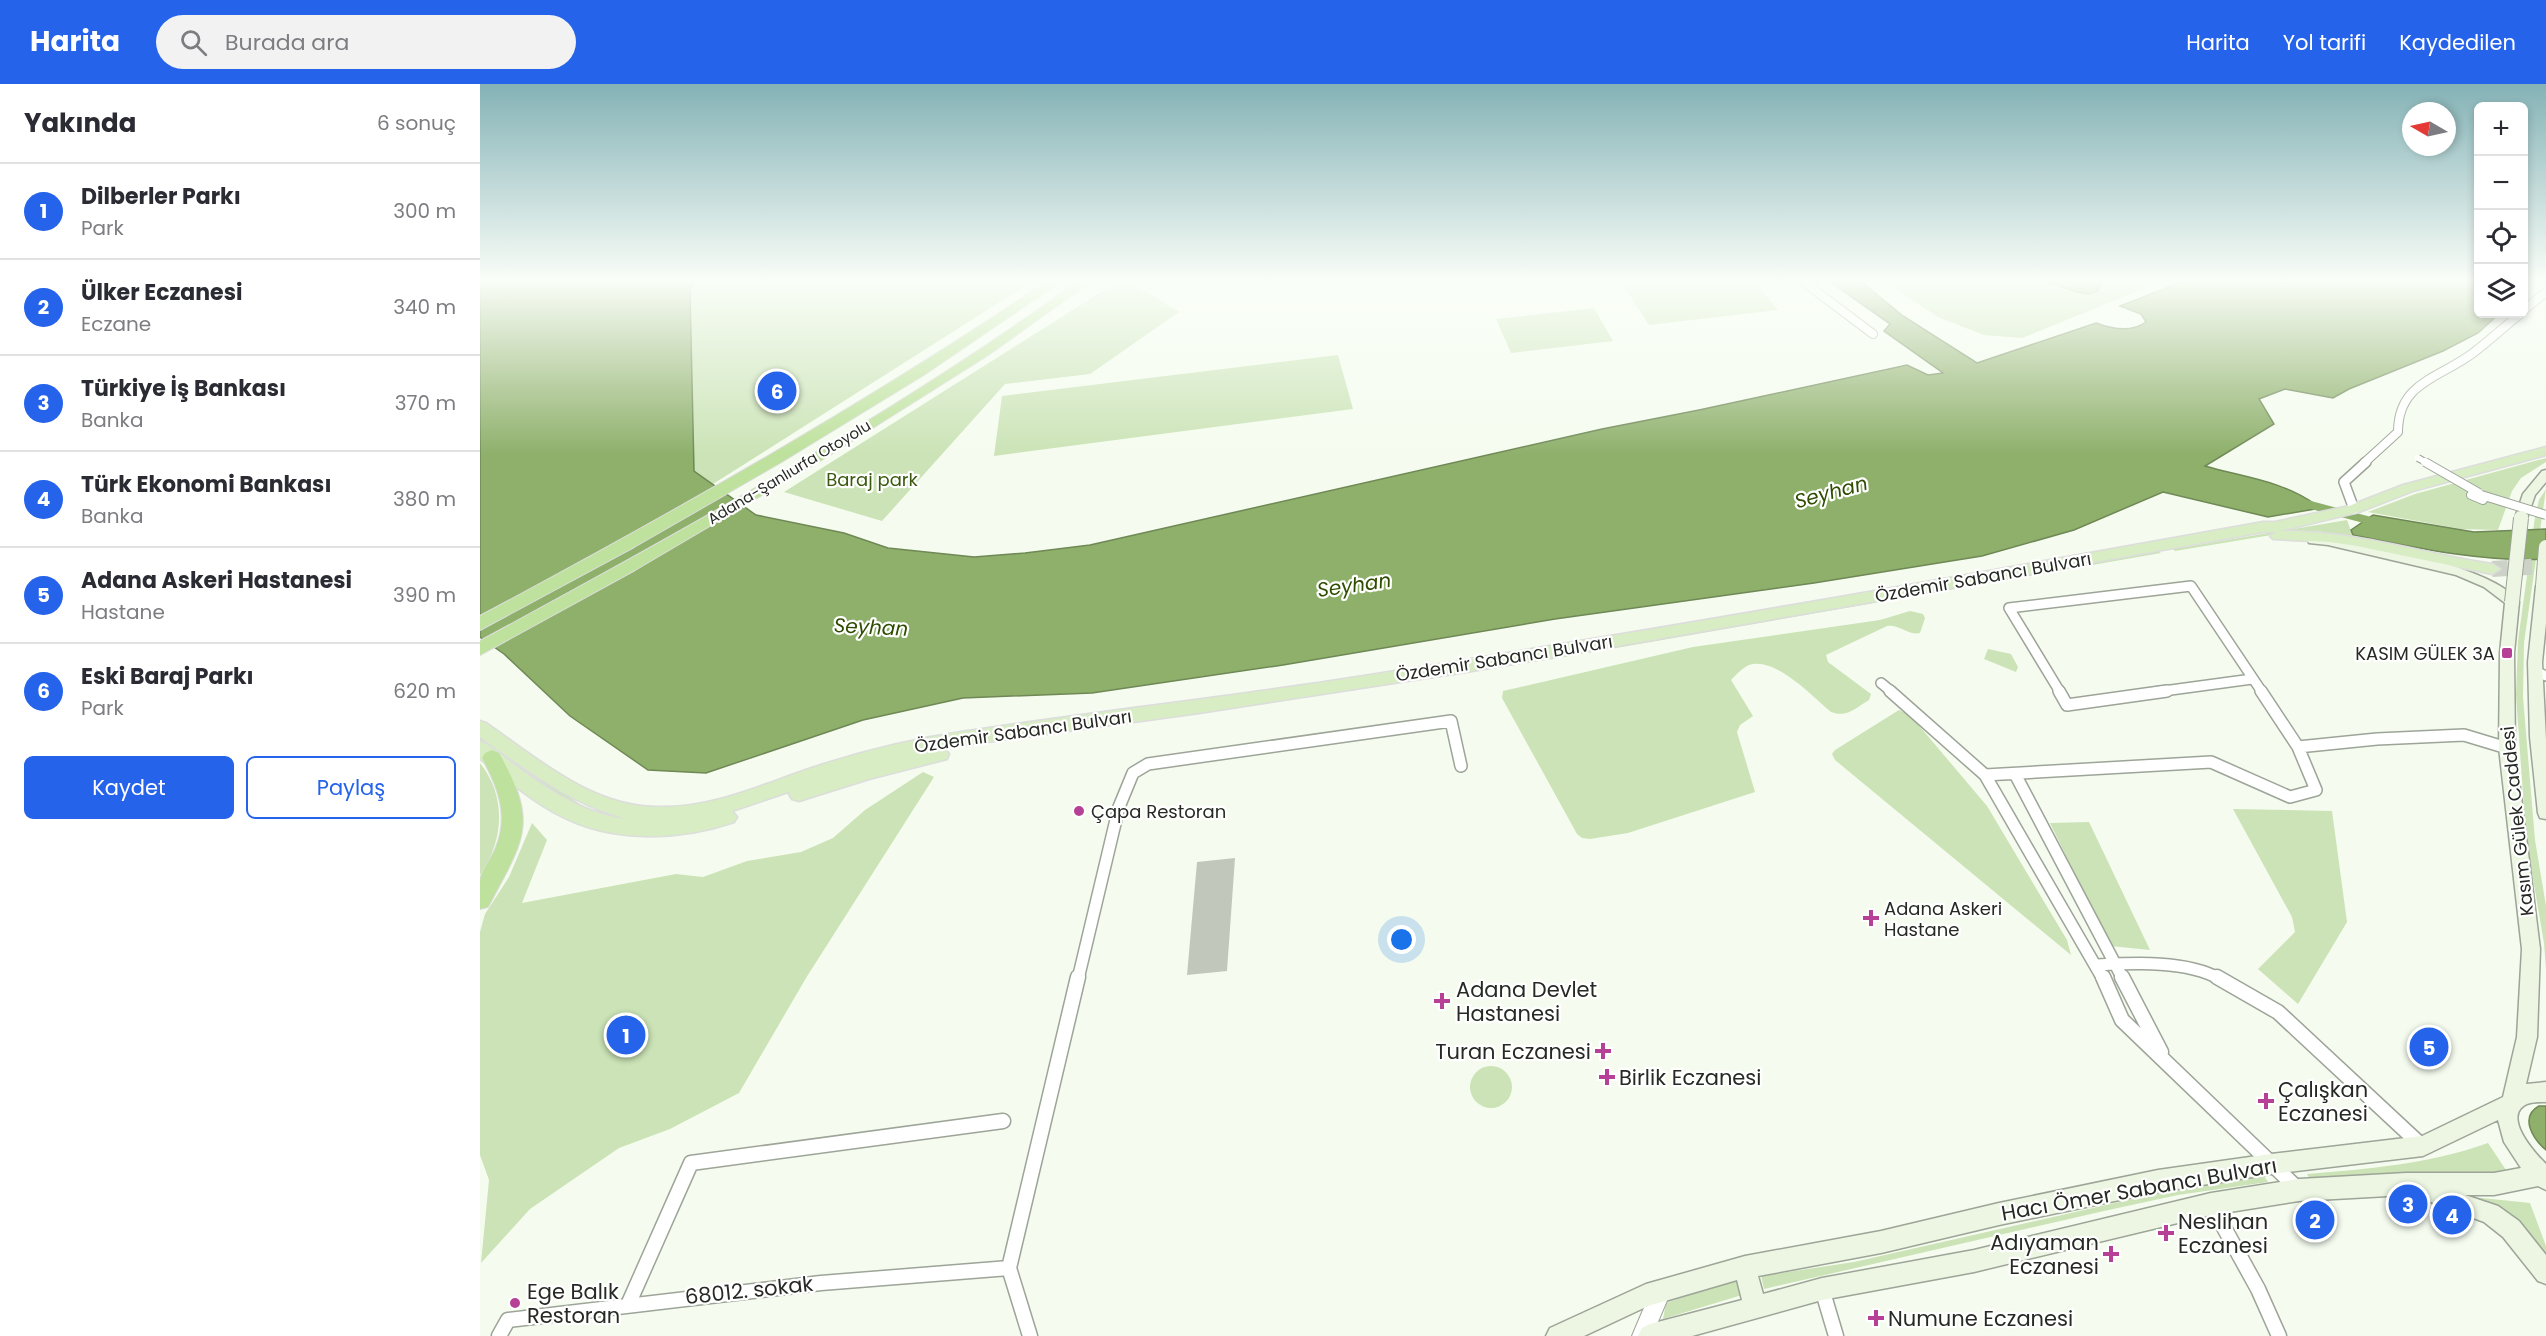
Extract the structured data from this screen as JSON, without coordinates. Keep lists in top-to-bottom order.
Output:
{
  "streets": {
    "highway": ["Adana-Şanlıurfa Otoyolu"],
    "main road": ["Özdemir Sabancı Bulvarı", "Kasım Gülek Caddesi", "Hacı Ömer Sabancı Bulvarı"],
    "street": ["68012. sokak"]
  },
  "crossings": [
    ["Kasım Gülek Caddesi", "Hacı Ömer Sabancı Bulvarı"]
  ],
  "water": ["Seyhan"],
  "parks": ["Baraj park"],
  "places": {
    "transit": ["KASIM GÜLEK 3A"],
    "other": ["Çapa Restoran", "Ege Balık Restoran"],
    "health": [
      "Adana Askeri Hastane",
      "Adana Devlet Hastanesi",
      "Turan Eczanesi",
      "Birlik Eczanesi",
      "Çalışkan Eczanesi",
      "Neslihan Eczanesi",
      "Adıyaman Eczanesi",
      "Numune Eczanesi"
    ]
  },
  "north": "left",
  "page": {
    "header": "Harita",
    "search": "Burada ara",
    "nav": ["Harita", "Yol tarifi", "Kaydedilen"],
    "heading": ["Yakında", "6 sonuç"],
    "map_buttons": ["+", "−"],
    "list": [
      {
        "mark": "1",
        "name": "Dilberler Parkı",
        "note": "Park",
        "value": "300 m"
      },
      {
        "mark": "2",
        "name": "Ülker Eczanesi",
        "note": "Eczane",
        "value": "340 m"
      },
      {
        "mark": "3",
        "name": "Türkiye İş Bankası",
        "note": "Banka",
        "value": "370 m"
      },
      {
        "mark": "4",
        "name": "Türk Ekonomi Bankası",
        "note": "Banka",
        "value": "380 m"
      },
      {
        "mark": "5",
        "name": "Adana Askeri Hastanesi",
        "note": "Hastane",
        "value": "390 m"
      },
      {
        "mark": "6",
        "name": "Eski Baraj Parkı",
        "note": "Park",
        "value": "620 m"
      }
    ],
    "pins": [
      "6",
      "1",
      "5",
      "3",
      "4",
      "2"
    ],
    "buttons": ["Kaydet", "Paylaş"]
  }
}
